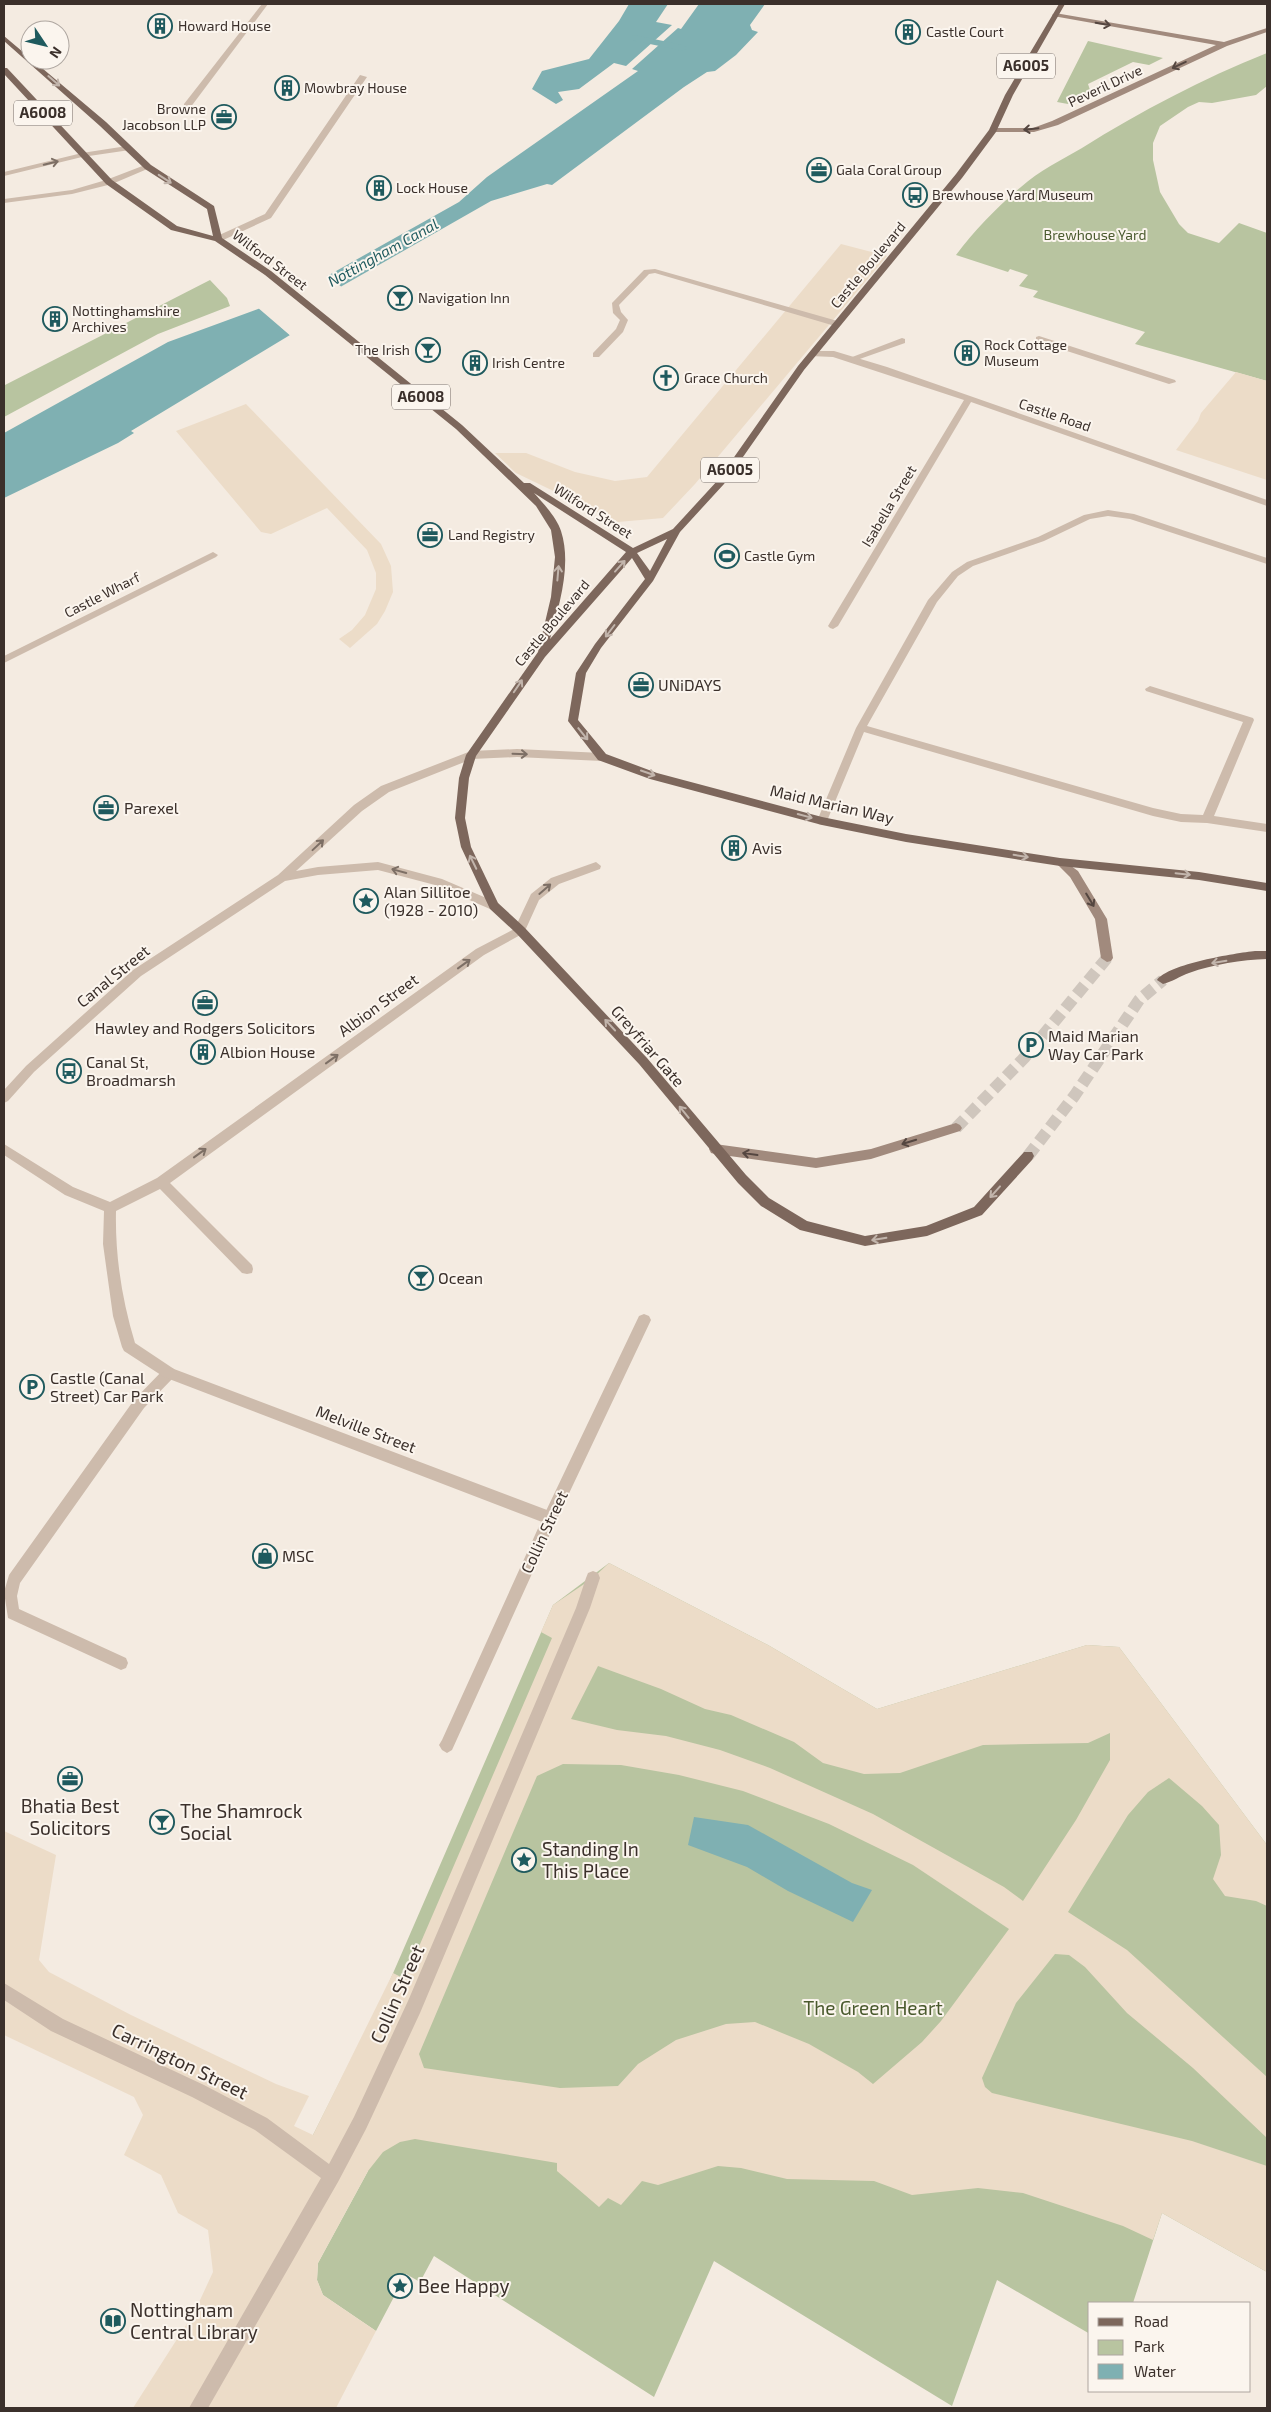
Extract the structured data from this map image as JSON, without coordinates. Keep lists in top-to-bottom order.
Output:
{
  "streets": {
    "main road": [
      "A6005",
      "A6008",
      "Wilford Street",
      "Castle Boulevard",
      "Maid Marian Way",
      "Greyfriar Gate"
    ],
    "street": [
      "Peveril Drive",
      "Castle Road",
      "Isabella Street",
      "Castle Wharf",
      "Canal Street",
      "Albion Street",
      "Melville Street",
      "Collin Street",
      "Carrington Street"
    ]
  },
  "crossings": [
    ["Peveril Drive", "Castle Boulevard"],
    ["A6008", "Wilford Street"],
    ["Wilford Street", "Castle Boulevard"],
    ["Castle Boulevard", "Castle Road"],
    ["Castle Boulevard", "Maid Marian Way"],
    ["Castle Boulevard", "Canal Street"],
    ["Castle Boulevard", "Greyfriar Gate"],
    ["Castle Road", "Isabella Street"],
    ["Maid Marian Way", "Canal Street"],
    ["Maid Marian Way", "Greyfriar Gate"],
    ["Canal Street", "Greyfriar Gate"],
    ["Albion Street", "Greyfriar Gate"],
    ["Albion Street", "Melville Street"],
    ["Melville Street", "Collin Street"],
    ["Collin Street", "Carrington Street"]
  ],
  "one_way": ["Albion Street"],
  "water": ["Nottingham Canal"],
  "parks": ["Brewhouse Yard", "The Green Heart"],
  "places": {
    "building": [
      "Howard House",
      "Castle Court",
      "Mowbray House",
      "Lock House",
      "Nottinghamshire Archives",
      "Rock Cottage Museum",
      "Irish Centre",
      "Avis",
      "Albion House"
    ],
    "office": [
      "Browne Jacobson LLP",
      "Gala Coral Group",
      "Land Registry",
      "UNiDAYS",
      "Parexel",
      "Hawley and Rodgers Solicitors",
      "Bhatia Best Solicitors"
    ],
    "bus stop": ["Brewhouse Yard Museum", "Canal St, Broadmarsh"],
    "bar": [
      "Navigation Inn",
      "The Irish",
      "Ocean",
      "The Shamrock Social"
    ],
    "church": ["Grace Church"],
    "sports": ["Castle Gym"],
    "place": ["Alan Sillitoe (1928 - 2010)", "Standing In This Place", "Bee Happy"],
    "parking": ["Maid Marian Way Car Park", "Castle (Canal Street) Car Park"],
    "shop": ["MSC"],
    "library": ["Nottingham Central Library"]
  },
  "legend": ["Road", "Park", "Water"],
  "north": "bottom right"
}
